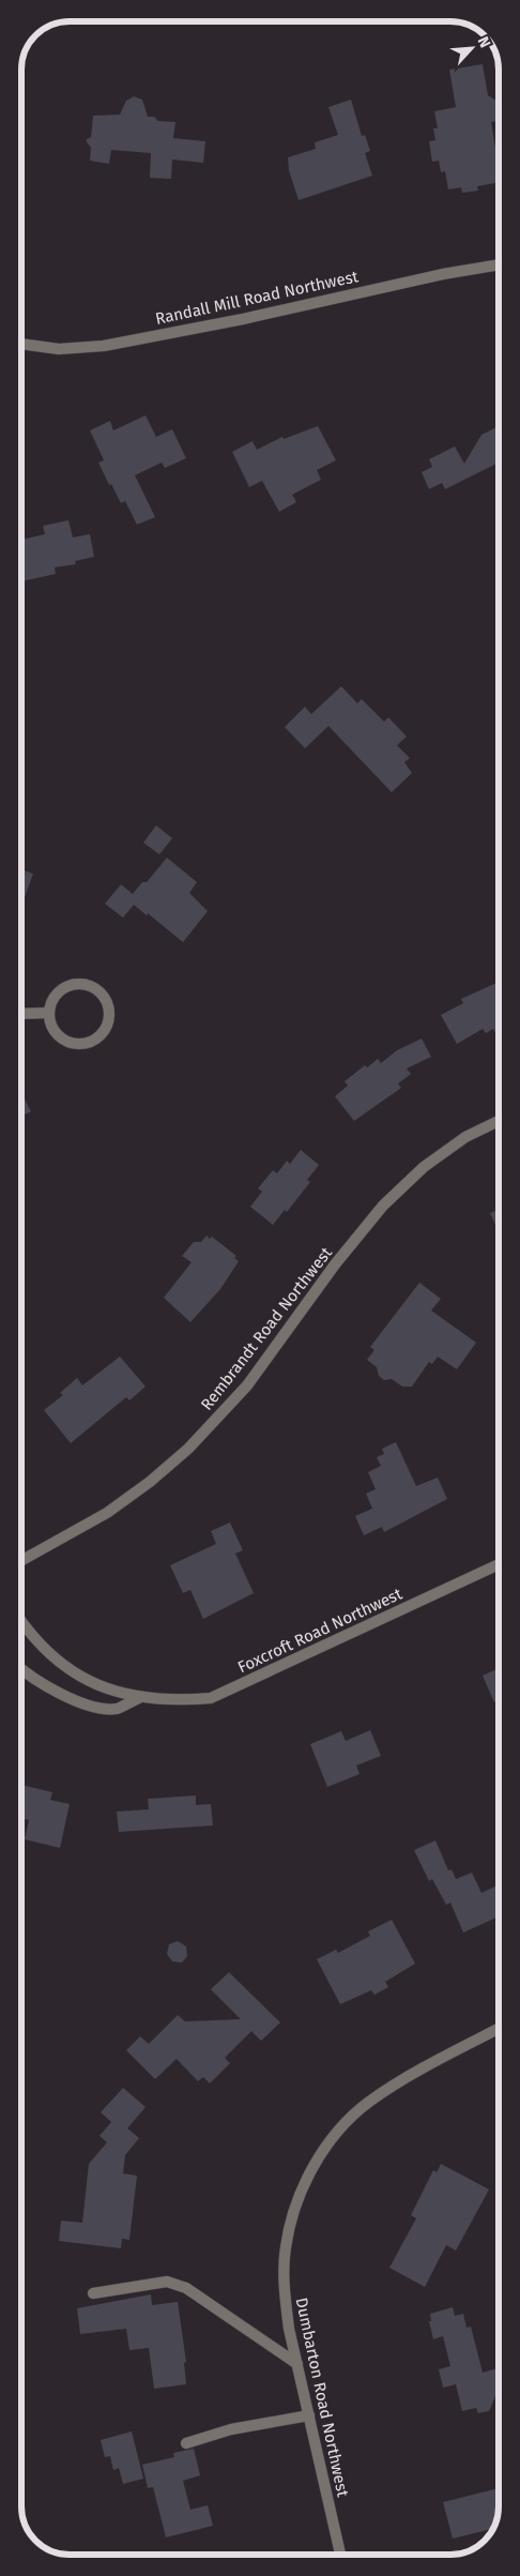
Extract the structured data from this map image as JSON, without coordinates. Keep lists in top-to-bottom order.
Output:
{
  "streets": {
    "street": [
      "Randall Mill Road Northwest",
      "Rembrandt Road Northwest",
      "Foxcroft Road Northwest",
      "Dumbarton Road Northwest"
    ]
  },
  "north": "top right"
}
